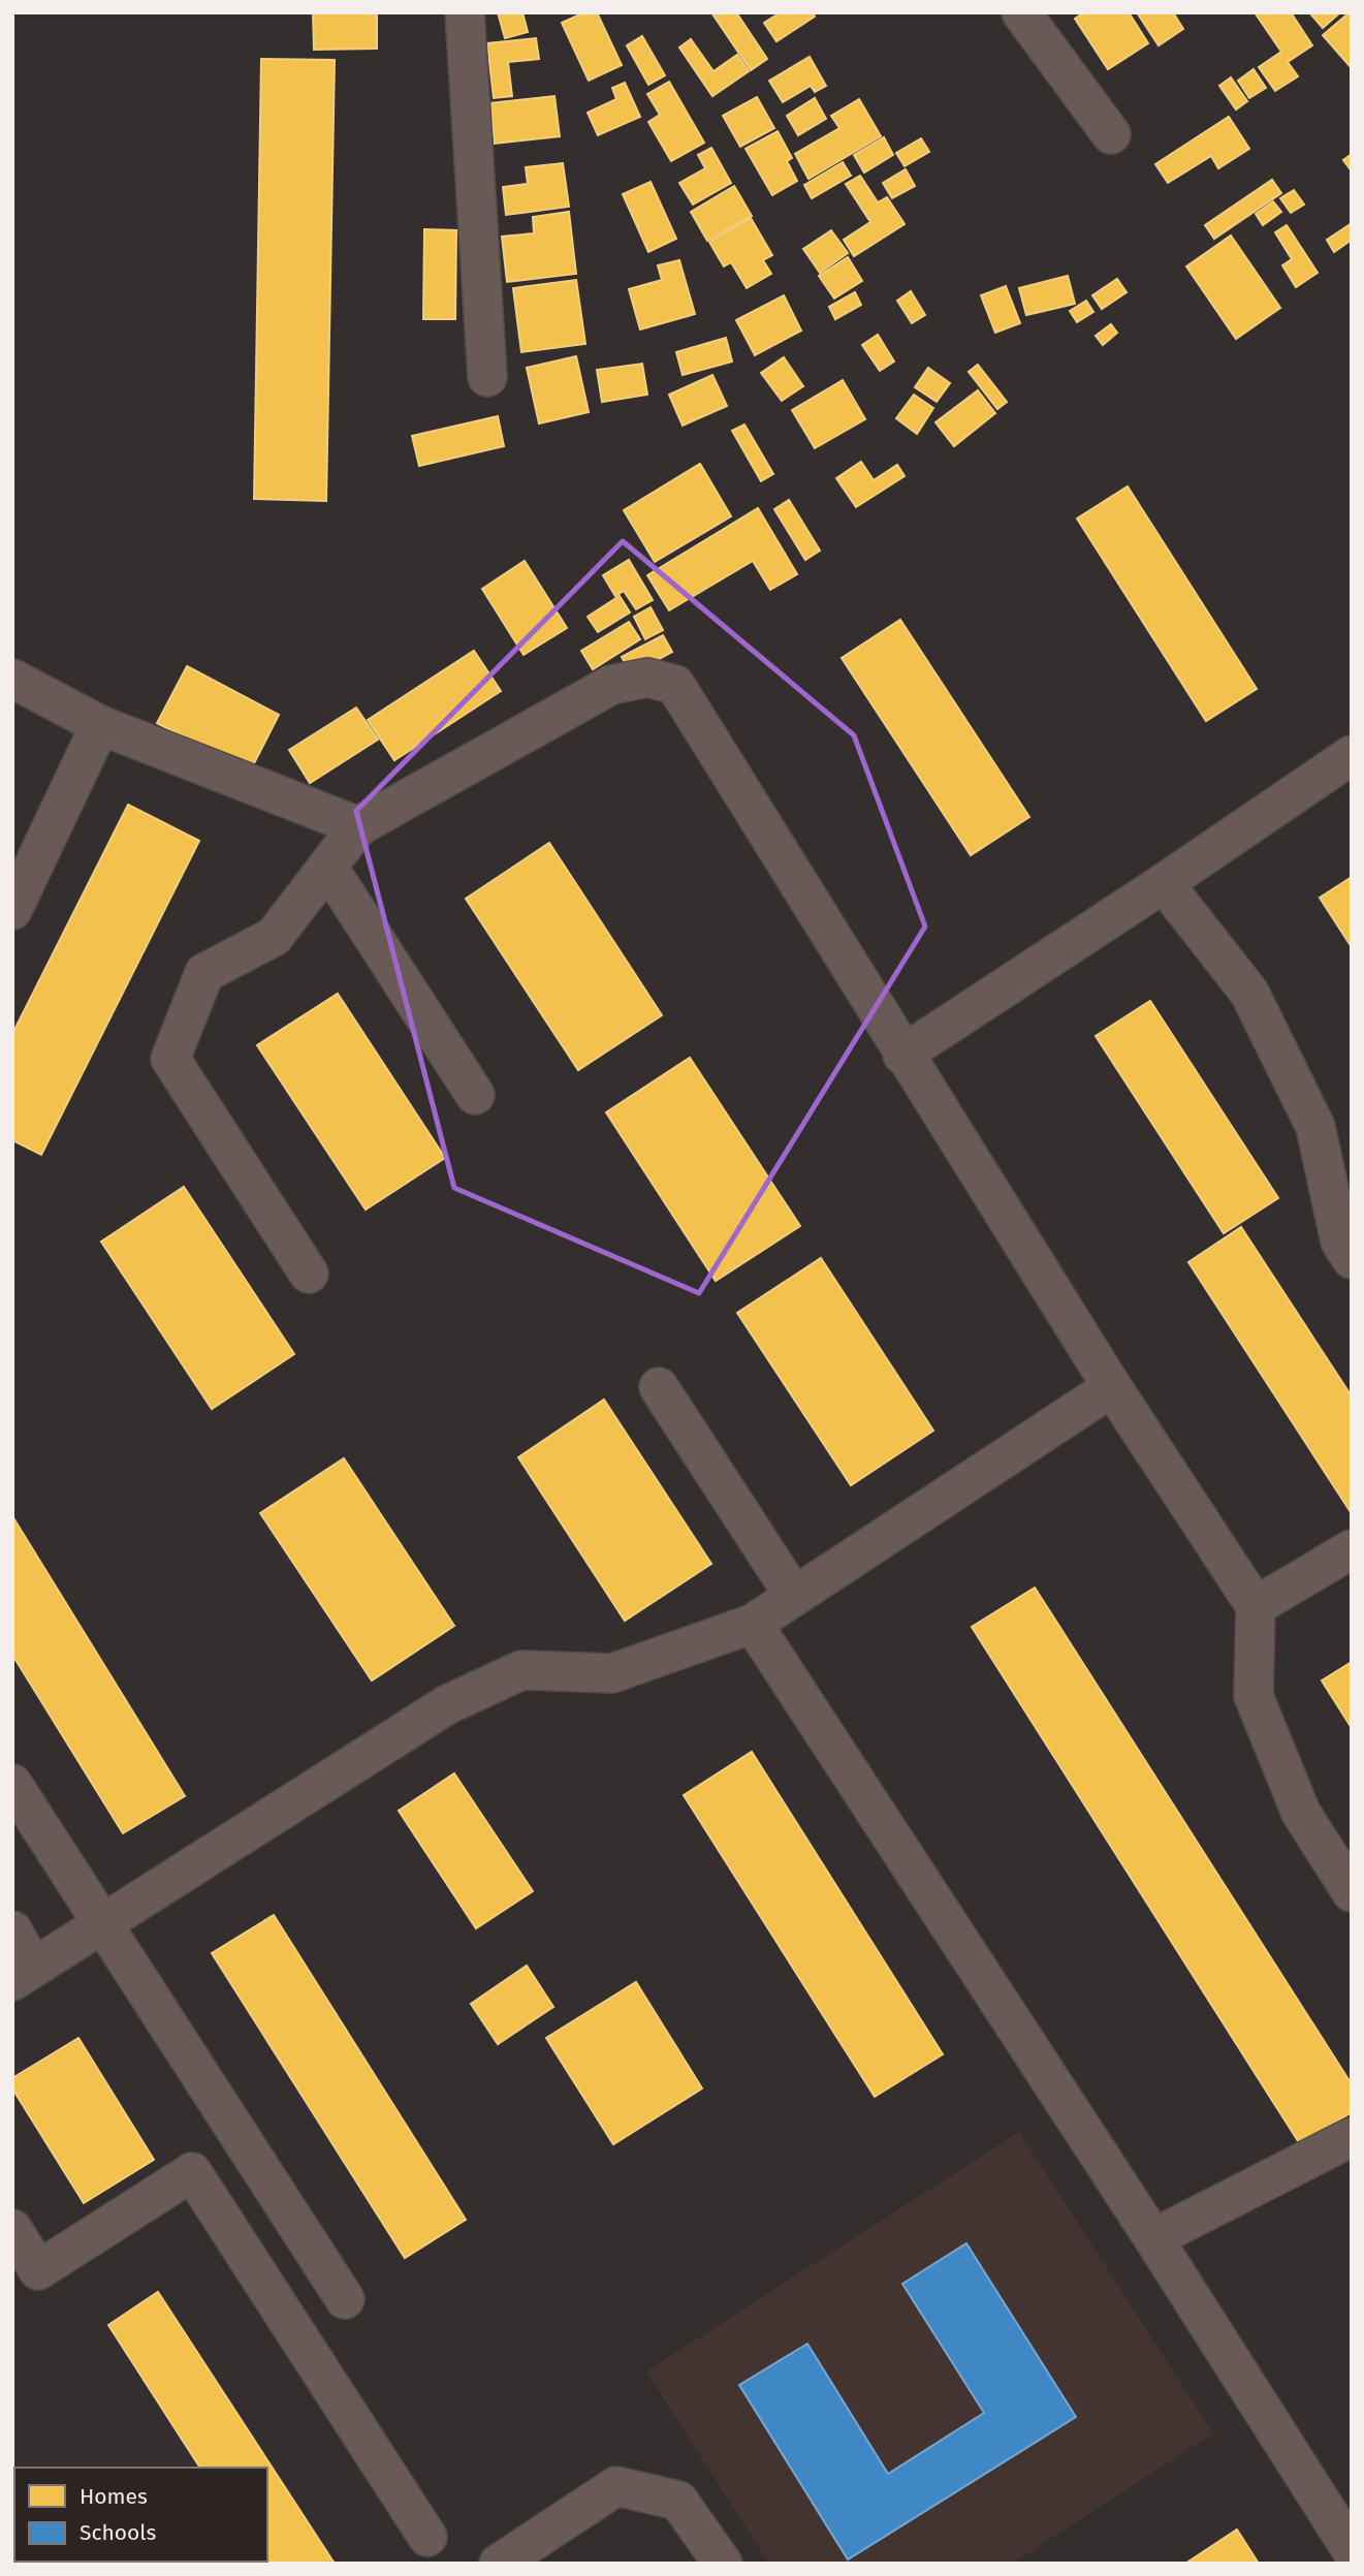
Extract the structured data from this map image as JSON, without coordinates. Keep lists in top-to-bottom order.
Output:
{
  "legend": ["Homes", "Schools"]
}
